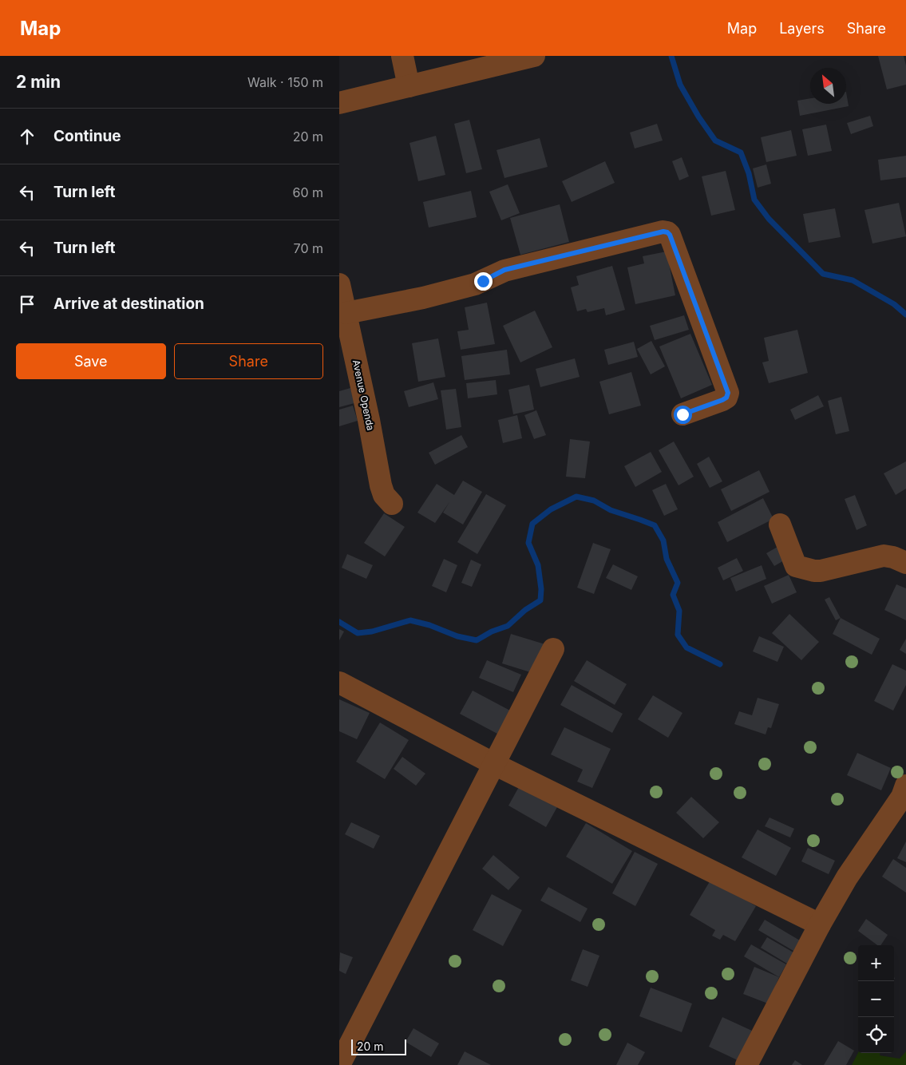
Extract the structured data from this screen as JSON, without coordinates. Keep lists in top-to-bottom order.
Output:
{
  "streets": {
    "street": ["Avenue Openda"]
  },
  "scale_bar": "20 m",
  "north": "top left",
  "page": {
    "header": "Map",
    "nav": ["Map", "Layers", "Share"],
    "heading": ["2 min", "Walk · 150 m"],
    "list": [
      ["Continue", "20 m"],
      ["Turn left", "60 m"],
      ["Turn left", "70 m"],
      "Arrive at destination"
    ],
    "buttons": ["Save", "Share"],
    "map_buttons": ["+", "−"],
    "scale": "20 m"
  }
}
